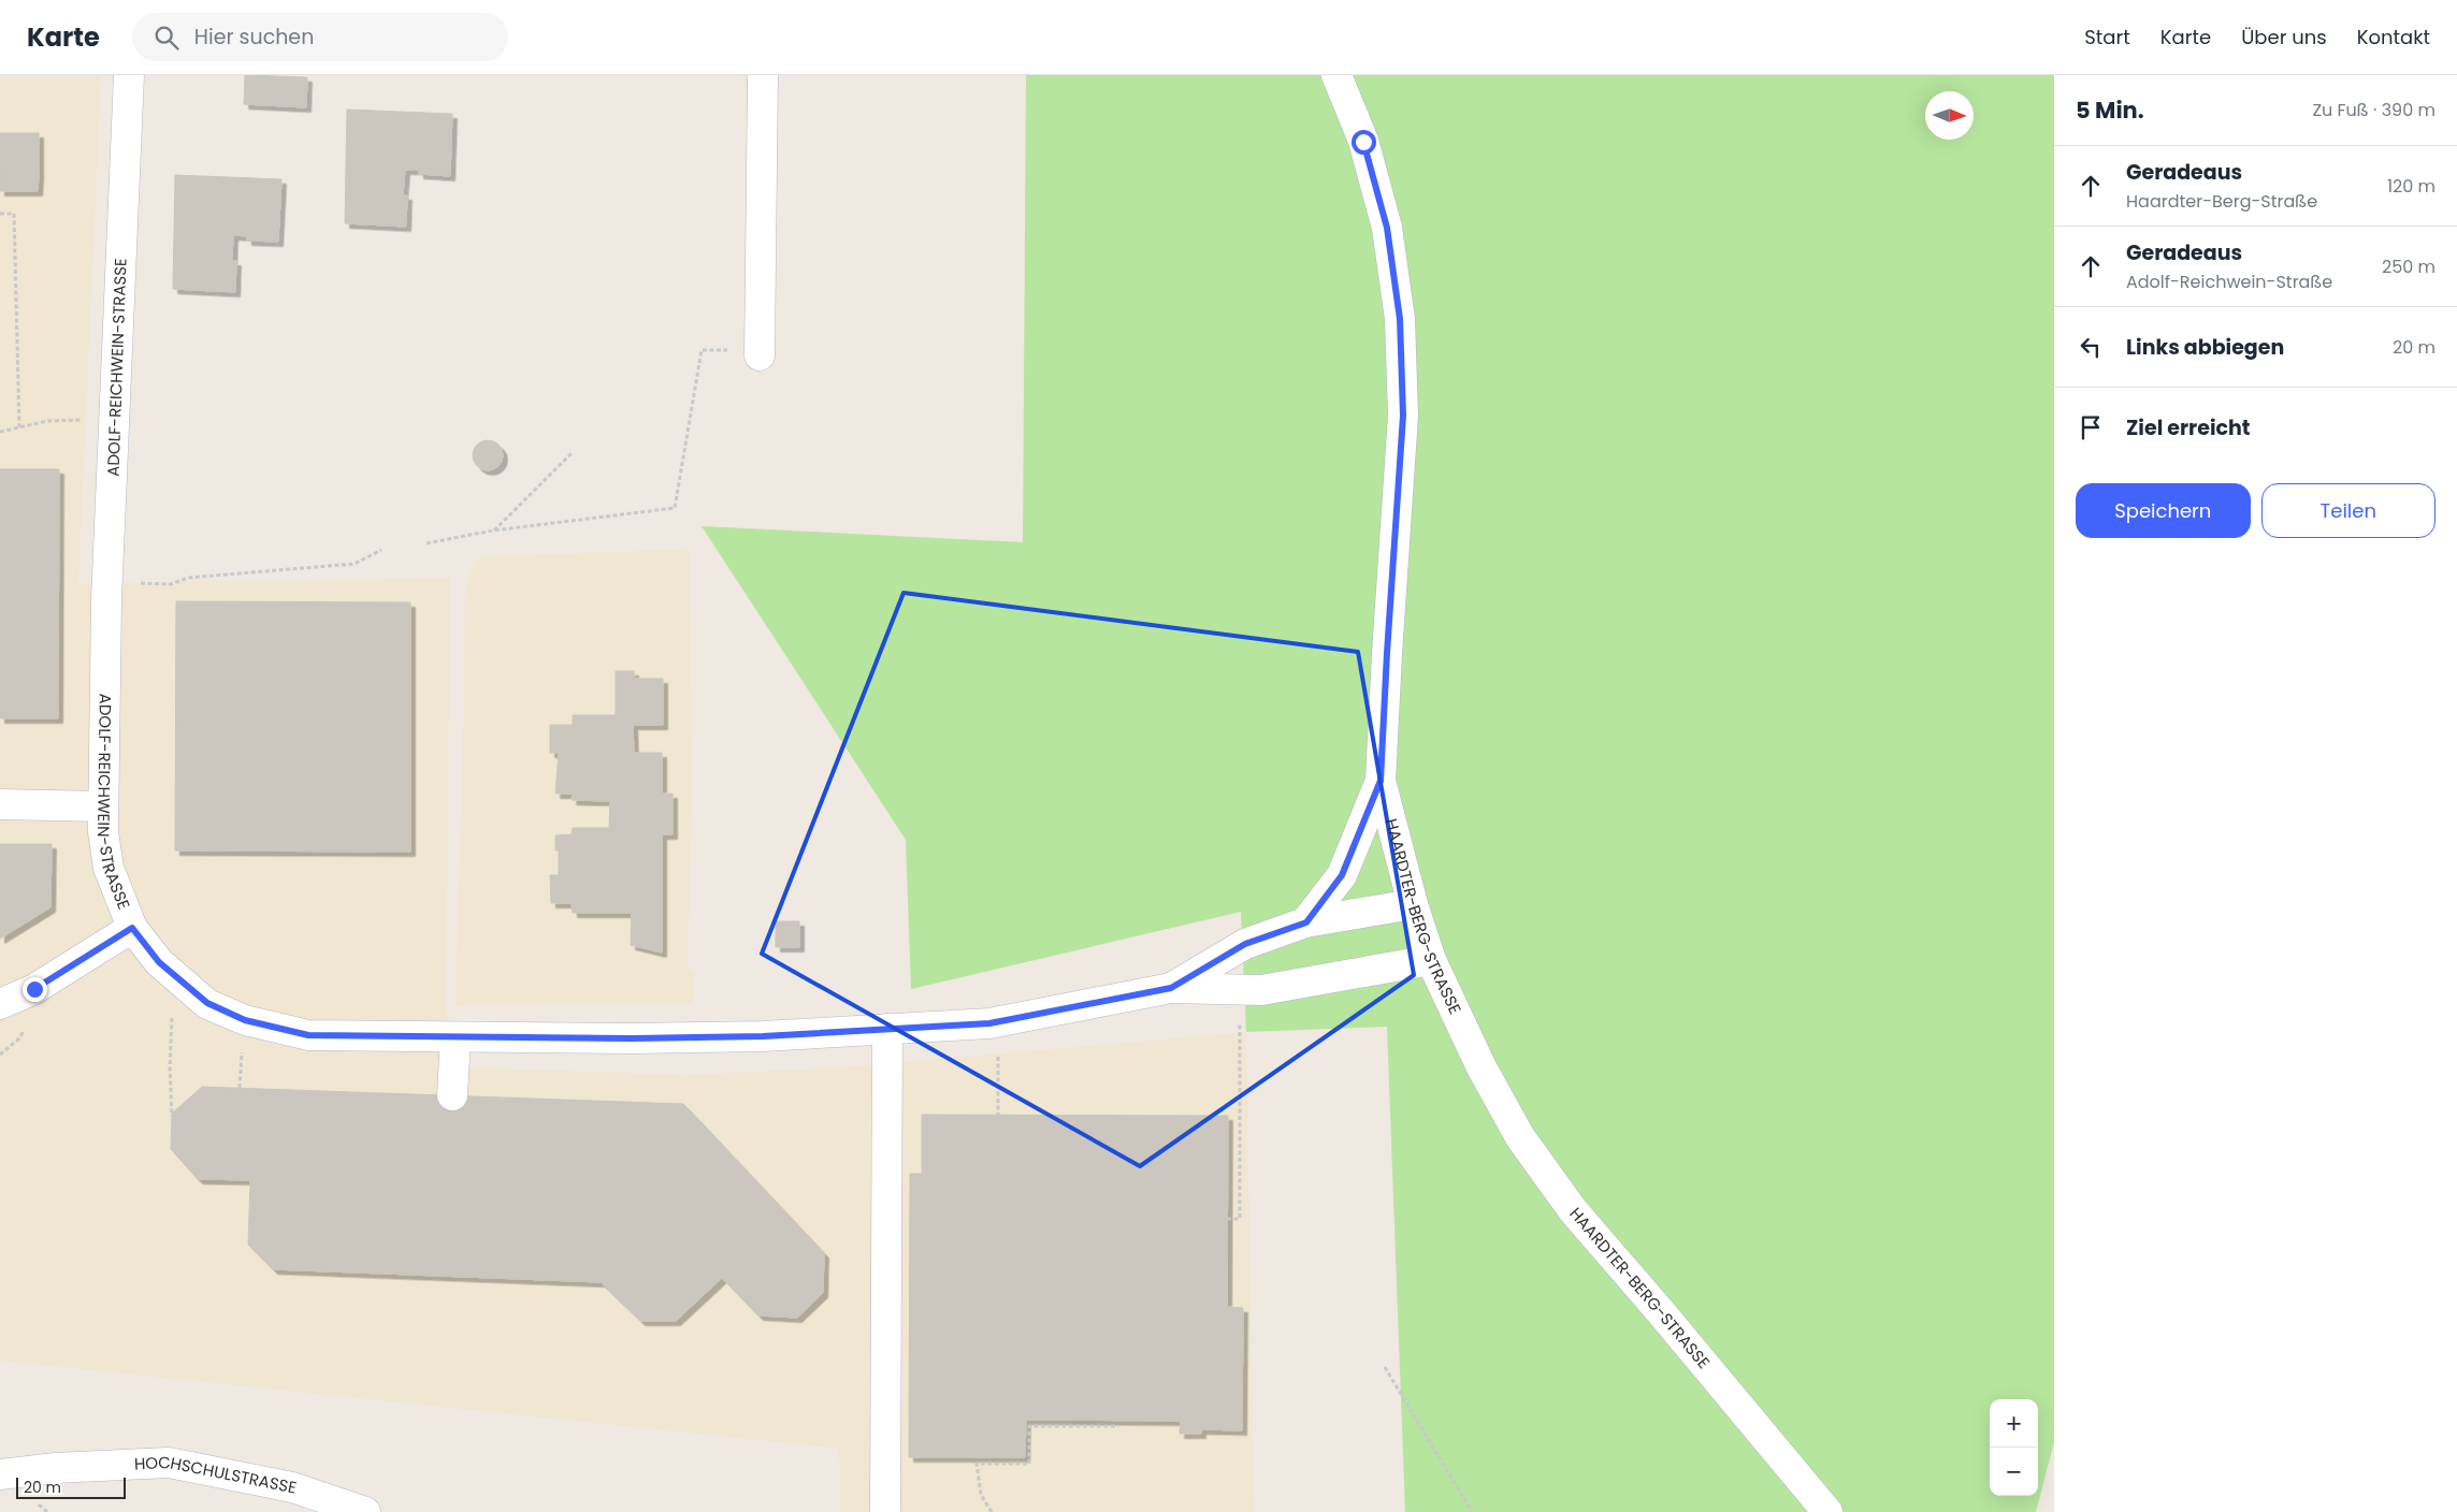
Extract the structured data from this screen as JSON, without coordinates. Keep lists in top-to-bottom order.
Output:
{
  "streets": {
    "street": ["ADOLF-REICHWEIN-STRASSE", "HAARDTER-BERG-STRASSE", "HOCHSCHULSTRASSE"]
  },
  "crossings": [
    ["ADOLF-REICHWEIN-STRASSE", "HAARDTER-BERG-STRASSE"]
  ],
  "scale_bar": "20 m",
  "north": "right",
  "page": {
    "header": "Karte",
    "search": "Hier suchen",
    "nav": [
      "Start",
      "Karte",
      "Über uns",
      "Kontakt"
    ],
    "heading": ["5 Min.", "Zu Fuß · 390 m"],
    "list": [
      ["Geradeaus", "Haardter-Berg-Straße", "120 m"],
      ["Geradeaus", "Adolf-Reichwein-Straße", "250 m"],
      ["Links abbiegen", "20 m"],
      "Ziel erreicht"
    ],
    "buttons": ["Speichern", "Teilen"],
    "map_buttons": ["+", "−"],
    "scale": "20 m"
  }
}
